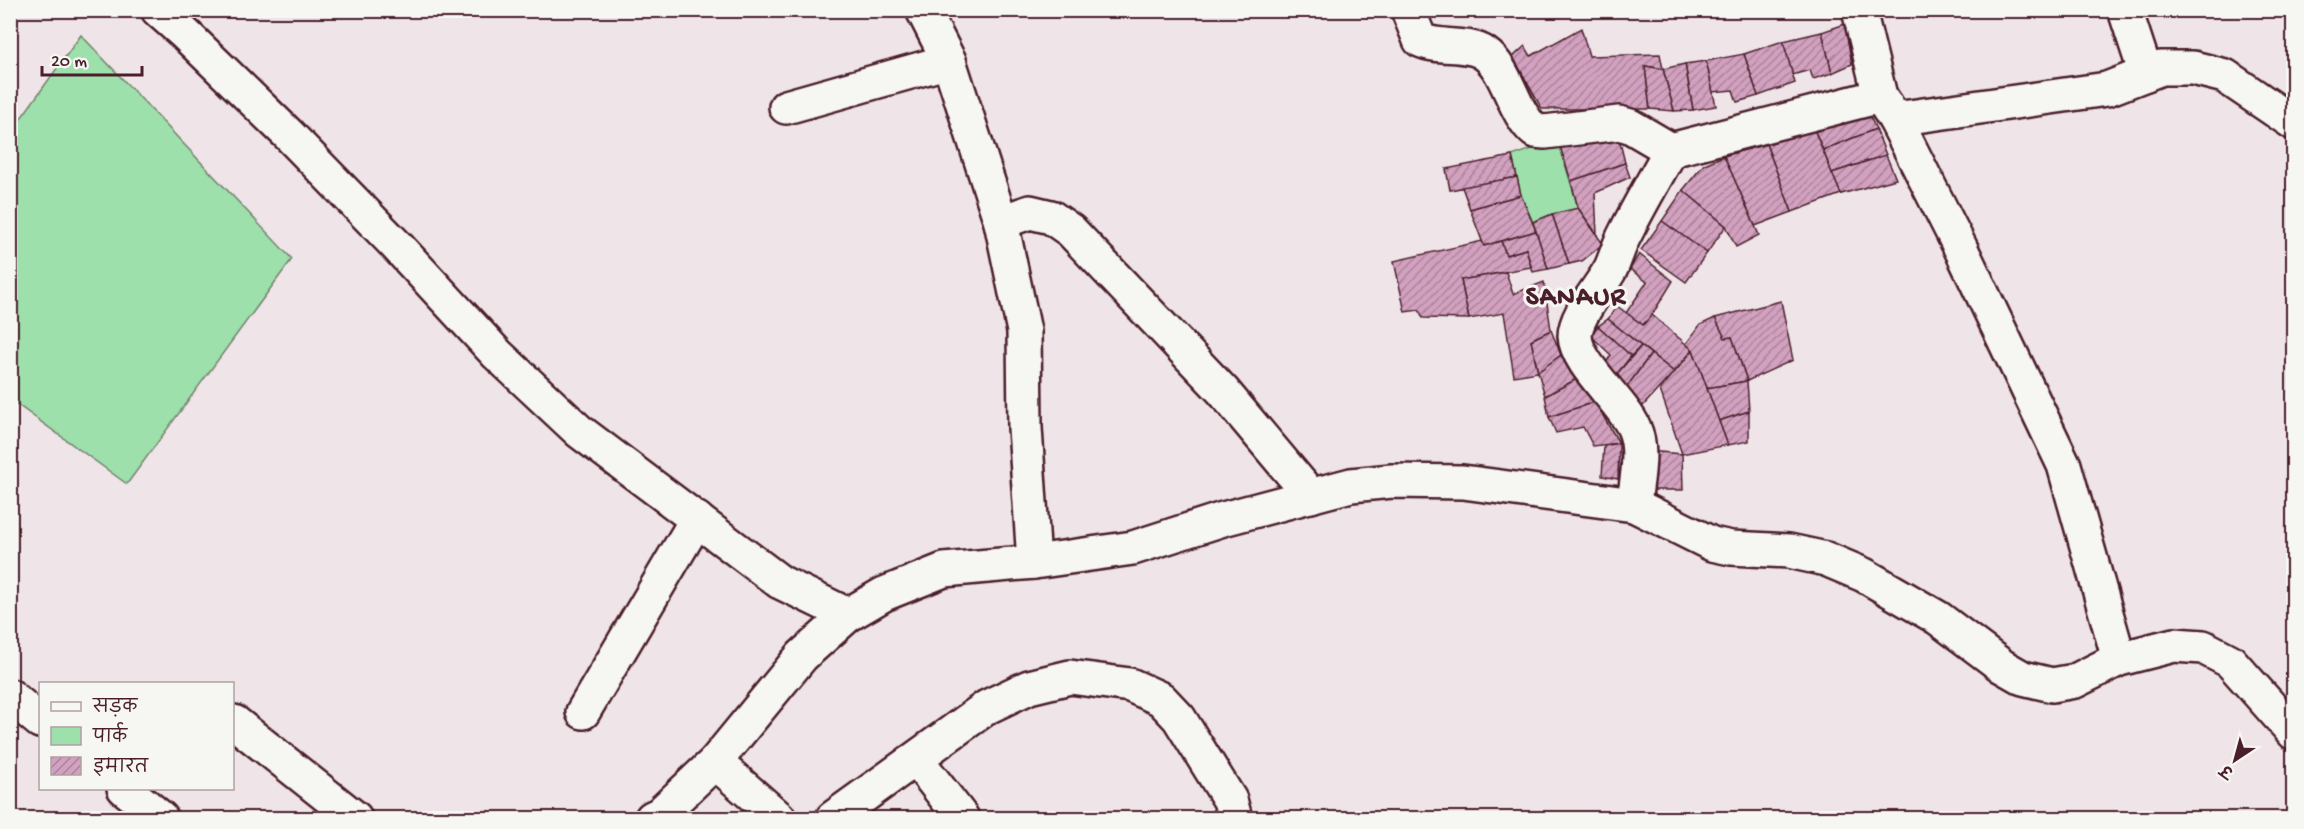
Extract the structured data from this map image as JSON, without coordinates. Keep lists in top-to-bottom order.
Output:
{
  "districts": ["SANAUR"],
  "legend": ["सड़क", "पार्क", "इमारत"],
  "scale_bar": "20 m",
  "north": "bottom left"
}
